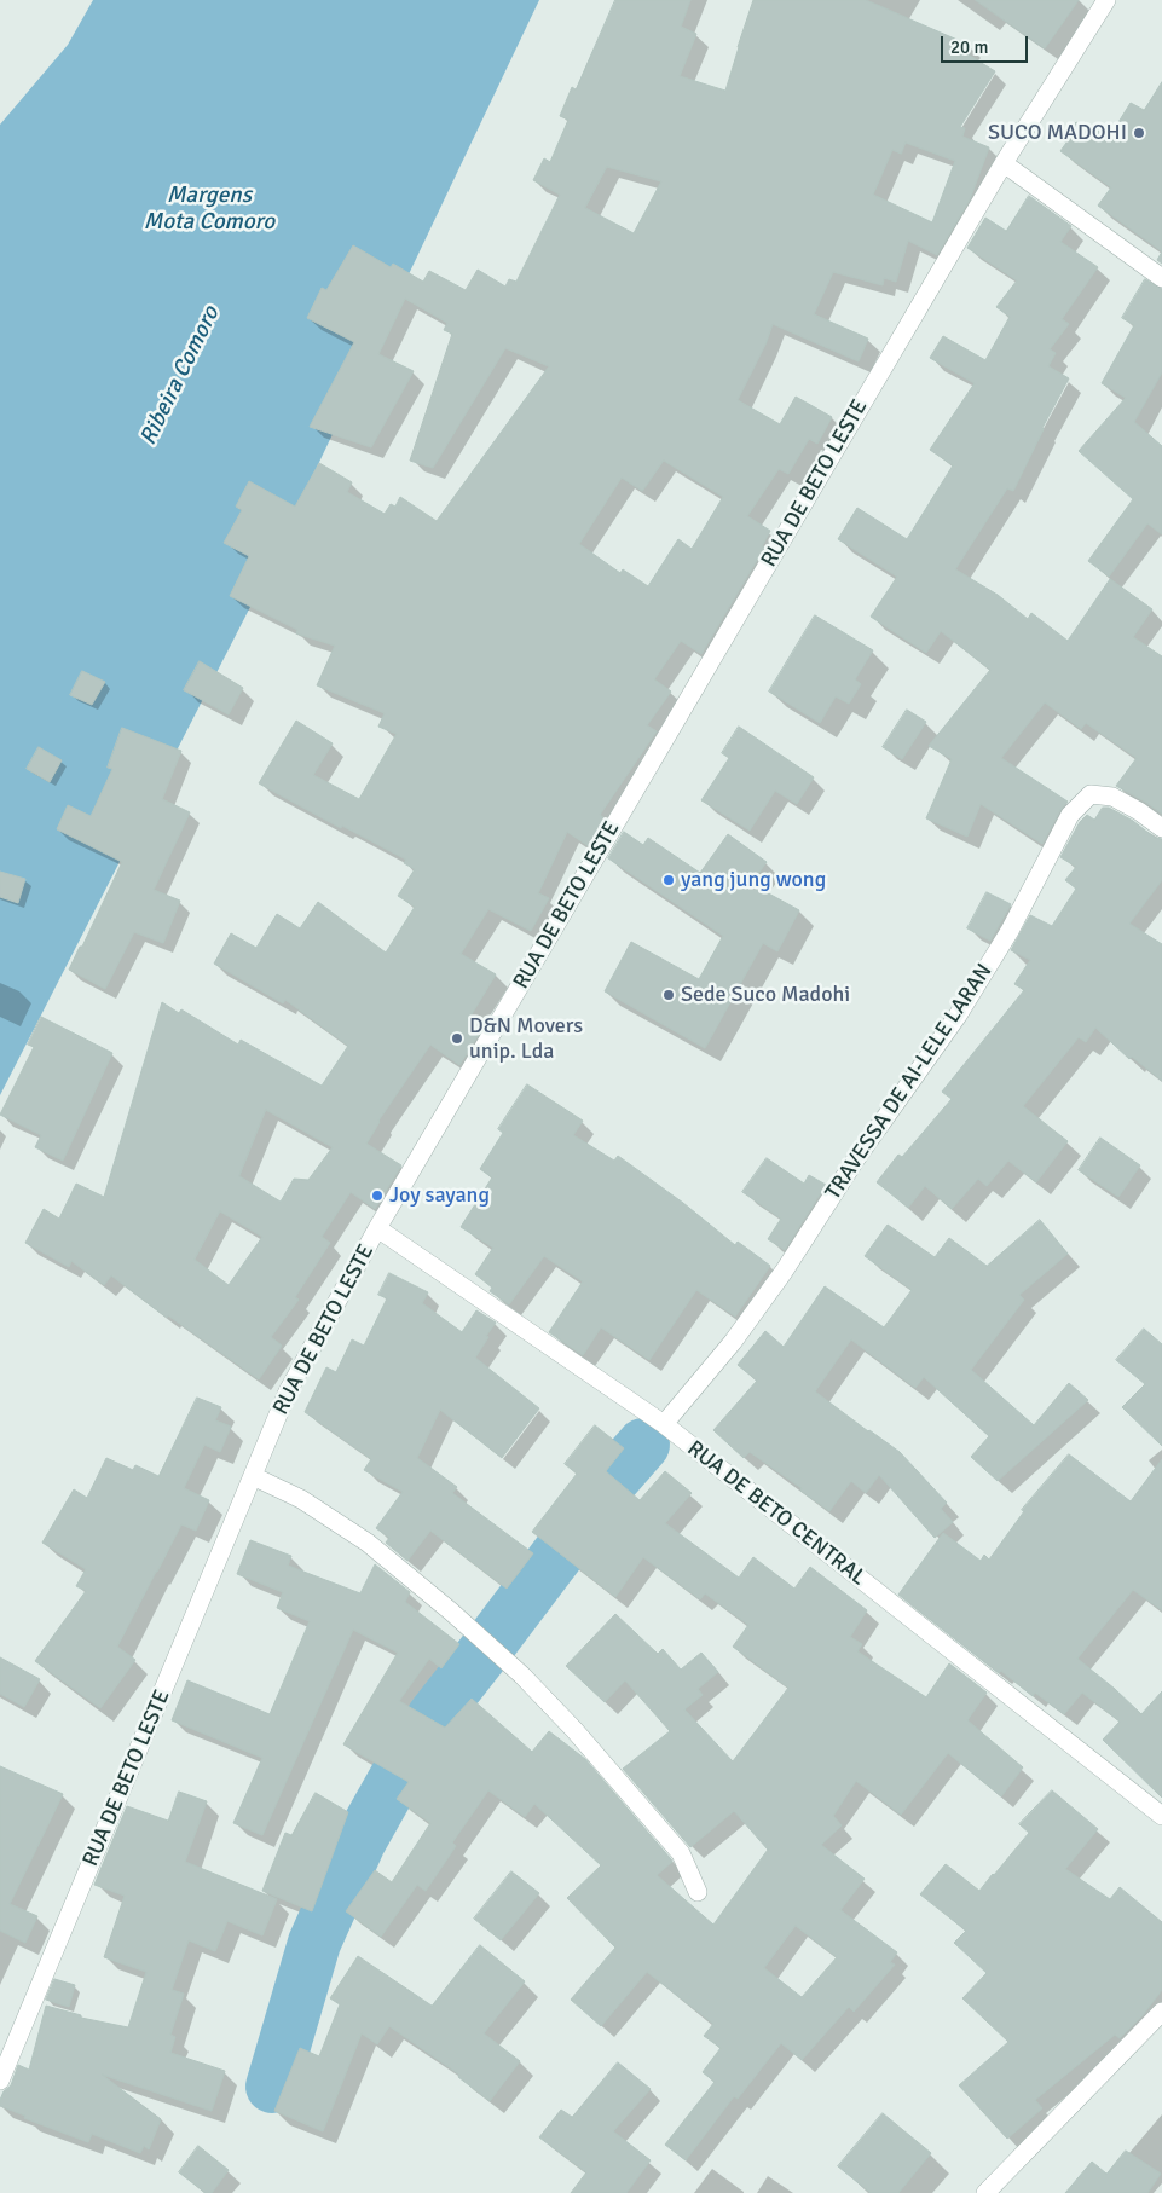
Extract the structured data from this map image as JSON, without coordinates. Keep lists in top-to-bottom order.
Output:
{
  "streets": {
    "street": ["RUA DE BETO LESTE", "TRAVESSA DE AI-LELE LARAN", "RUA DE BETO CENTRAL"]
  },
  "crossings": [
    ["RUA DE BETO LESTE", "RUA DE BETO CENTRAL"],
    ["TRAVESSA DE AI-LELE LARAN", "RUA DE BETO CENTRAL"]
  ],
  "water": ["Margens Mota Comoro", "Ribeira Comoro"],
  "places": [
    "SUCO MADOHI",
    "yang jung wong",
    "Sede Suco Madohi",
    "D&N Movers unip. Lda",
    "Joy sayang"
  ],
  "scale_bar": "20 m"
}
